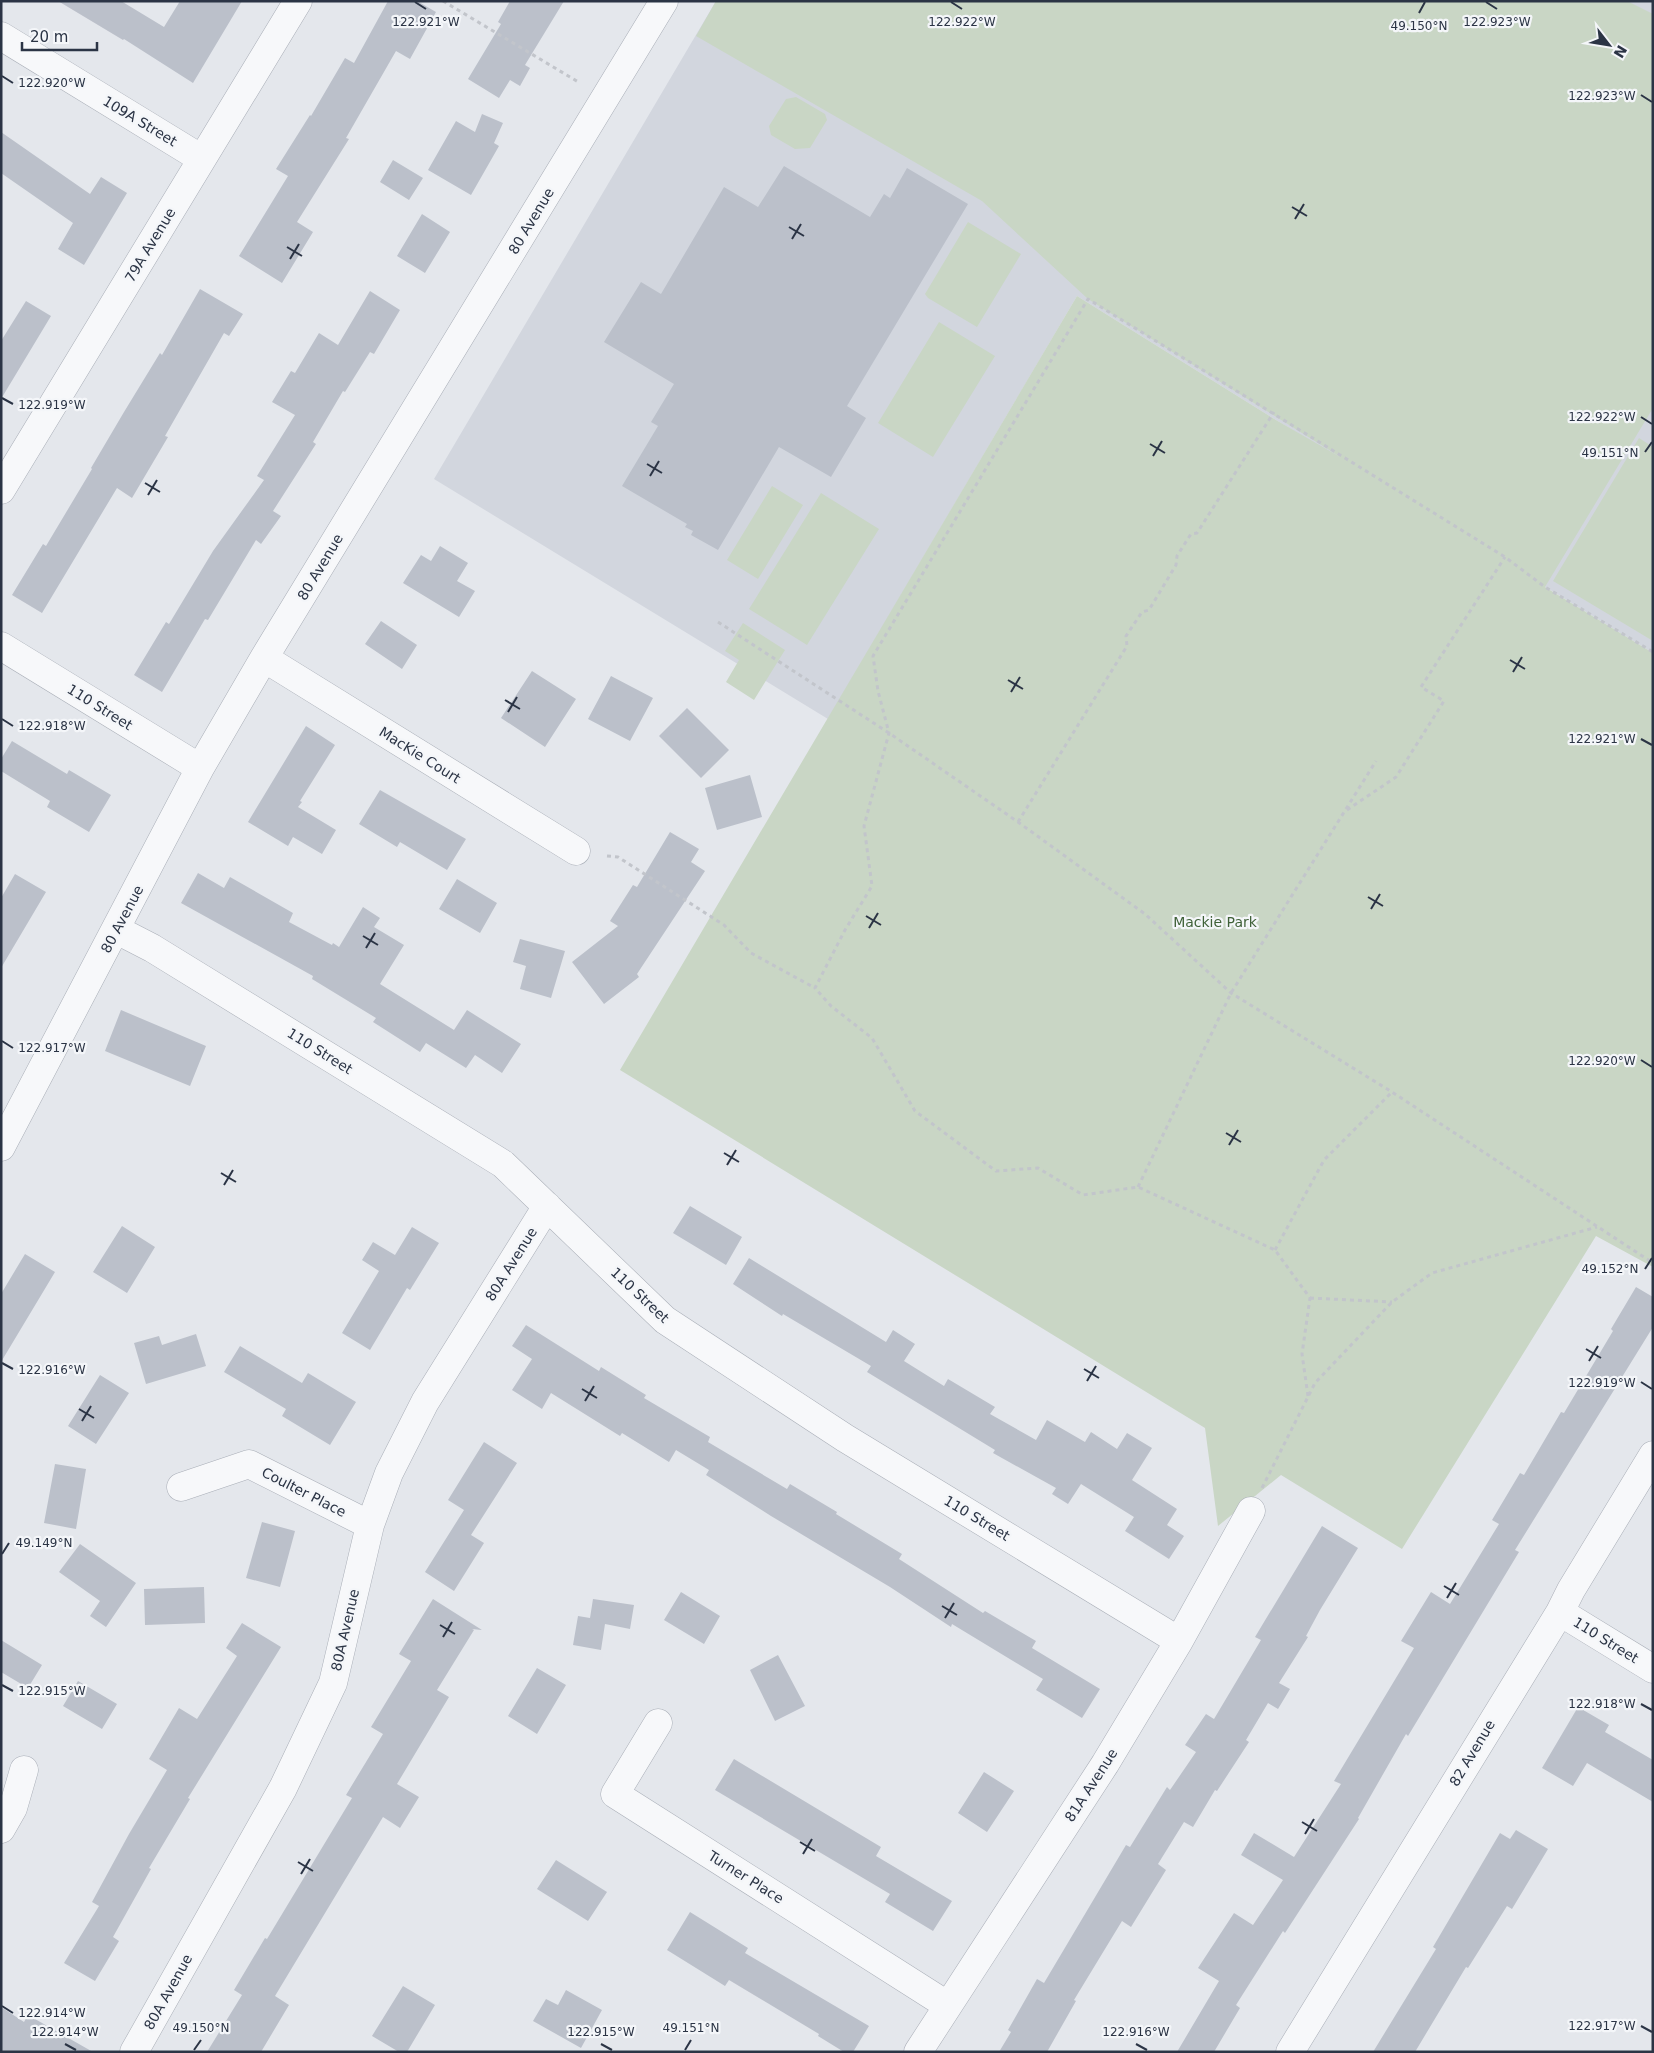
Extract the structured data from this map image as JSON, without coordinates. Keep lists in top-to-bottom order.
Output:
{
  "streets": {
    "street": [
      "109A Street",
      "80 Avenue",
      "79A Avenue",
      "110 Street",
      "MacKie Court",
      "80A Avenue",
      "Coulter Place",
      "82 Avenue",
      "81A Avenue",
      "Turner Place"
    ]
  },
  "crossings": [
    ["109A Street", "79A Avenue"],
    ["80 Avenue", "110 Street"],
    ["80 Avenue", "MacKie Court"],
    ["110 Street", "80A Avenue"],
    ["110 Street", "82 Avenue"],
    ["110 Street", "81A Avenue"],
    ["80A Avenue", "Coulter Place"],
    ["81A Avenue", "Turner Place"]
  ],
  "parks": ["Mackie Park"],
  "scale_bar": "20 m",
  "north": "bottom right",
  "coordinates": [
    "122.921°W",
    "122.922°W",
    "122.923°W",
    "49.150°N",
    "122.920°W",
    "122.919°W",
    "49.151°N",
    "122.918°W",
    "122.917°W",
    "49.152°N",
    "122.916°W",
    "49.149°N",
    "122.915°W",
    "122.914°W"
  ]
}
